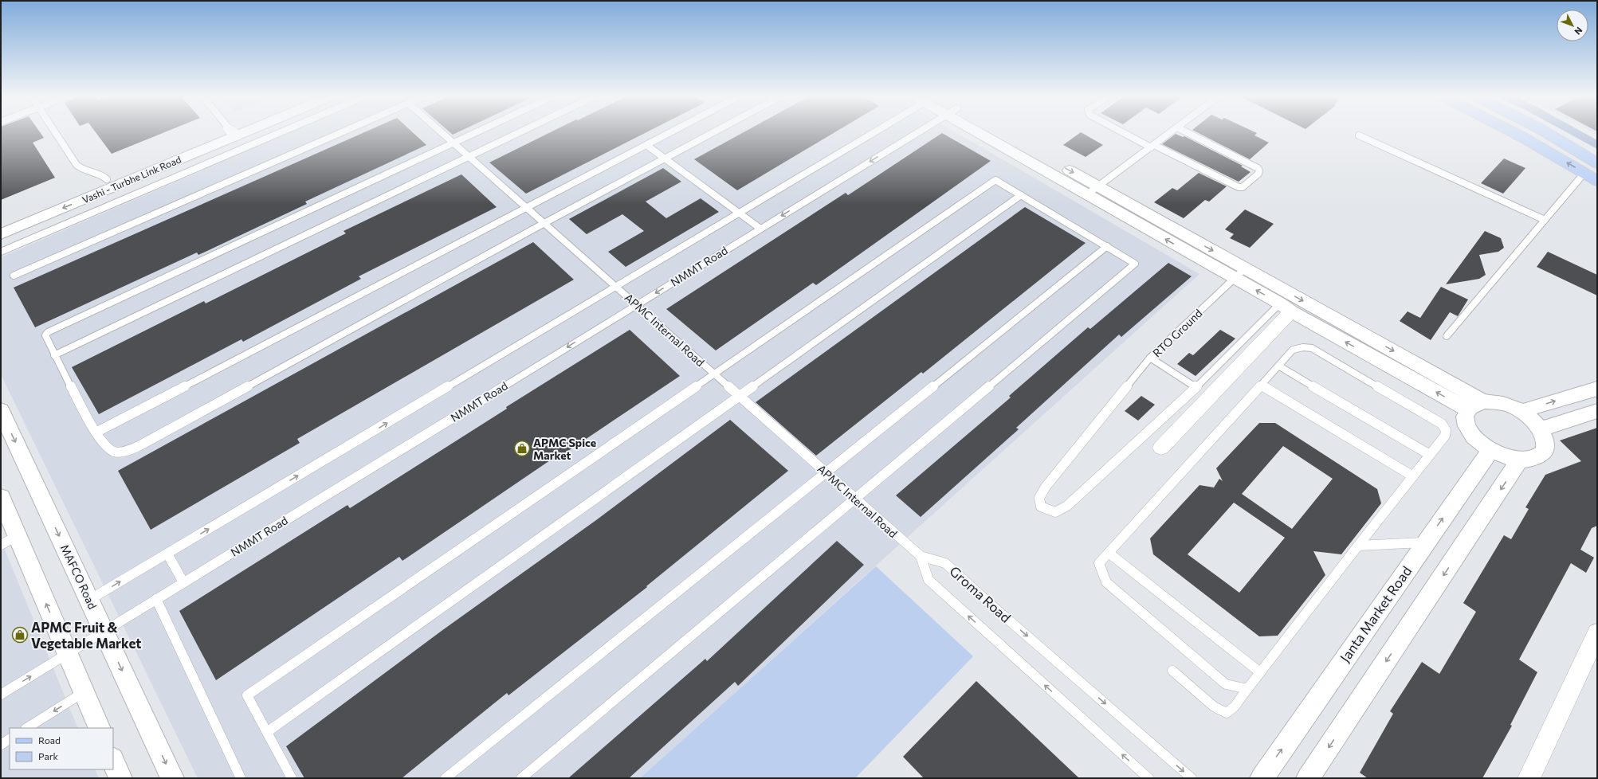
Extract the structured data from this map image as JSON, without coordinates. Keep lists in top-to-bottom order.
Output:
{
  "streets": {
    "main road": ["Vashi - Turbhe Link Road", "MAFCO Road", "Janta Market Road"],
    "lane": [
      "NMMT Road",
      "APMC Internal Road",
      "RTO Ground",
      "Groma Road"
    ]
  },
  "crossings": [
    ["NMMT Road", "APMC Internal Road"],
    ["NMMT Road", "MAFCO Road"],
    ["APMC Internal Road", "Groma Road"]
  ],
  "places": {
    "shop": ["APMC Spice Market", "APMC Fruit & Vegetable Market"]
  },
  "legend": ["Road", "Park"],
  "north": "bottom right"
}
